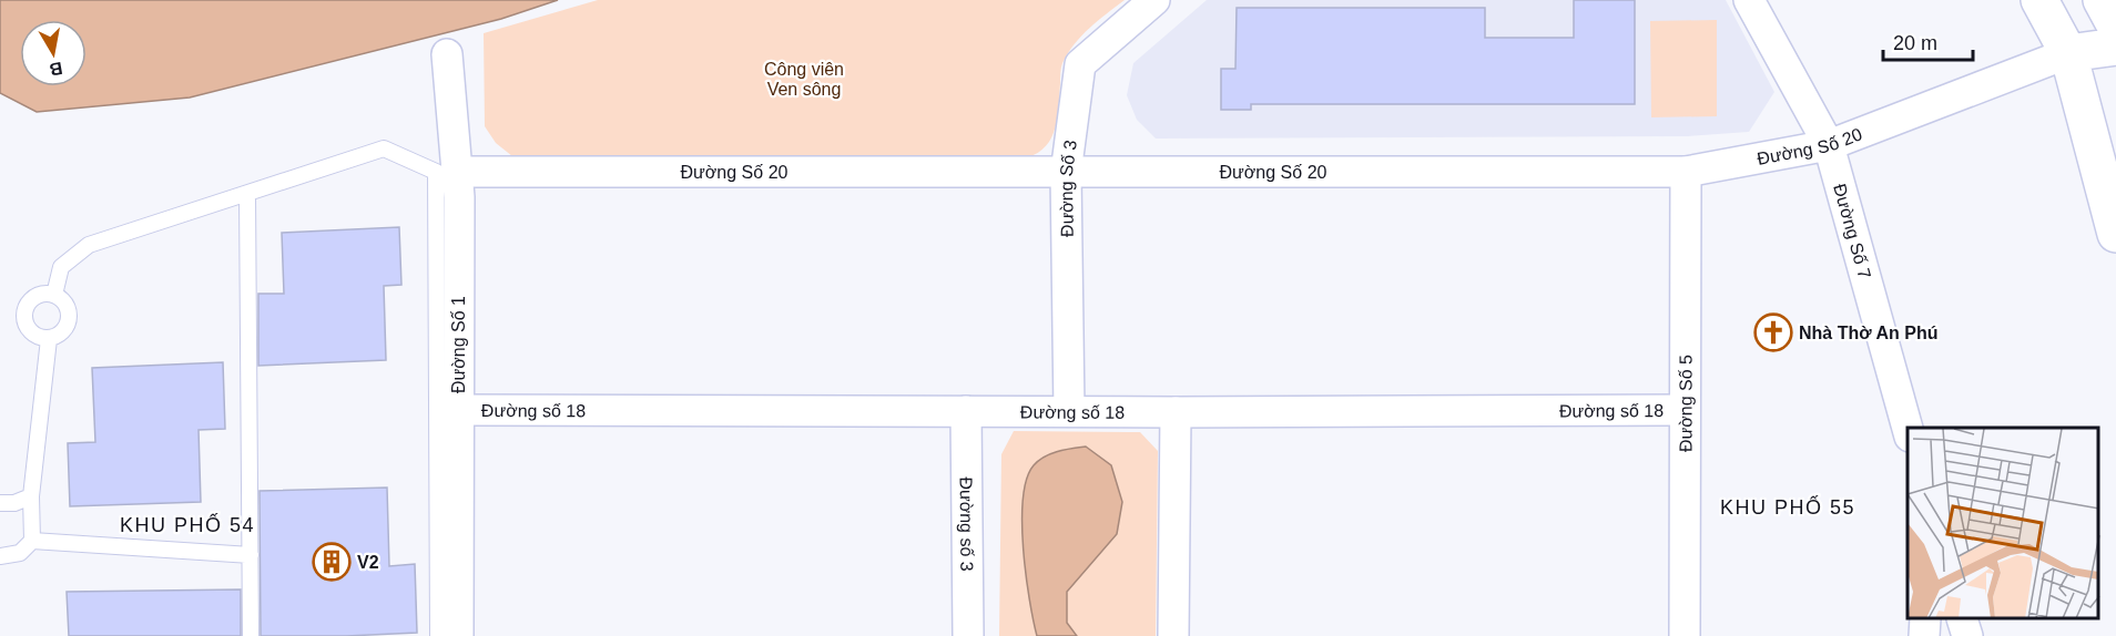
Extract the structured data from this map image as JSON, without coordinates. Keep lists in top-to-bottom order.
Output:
{
  "streets": {
    "street": [
      "Đường Số 20",
      "Đường Số 3",
      "Đường Số 7",
      "Đường Số 1",
      "Đường Số 5",
      "Đường số 18",
      "Đường số 3"
    ]
  },
  "crossings": [
    ["Đường Số 20", "Đường Số 3"],
    ["Đường Số 20", "Đường Số 7"],
    ["Đường Số 20", "Đường Số 1"],
    ["Đường Số 20", "Đường Số 5"],
    ["Đường Số 3", "Đường số 18"],
    ["Đường Số 1", "Đường số 18"],
    ["Đường Số 5", "Đường số 18"],
    ["Đường số 18", "Đường số 3"]
  ],
  "districts": ["KHU PHỐ 55", "KHU PHỐ 54"],
  "parks": ["Công viên Ven sông"],
  "places": {
    "church": ["Nhà Thờ An Phú"],
    "building": ["V2"]
  },
  "scale_bar": "20 m",
  "north": "bottom"
}
